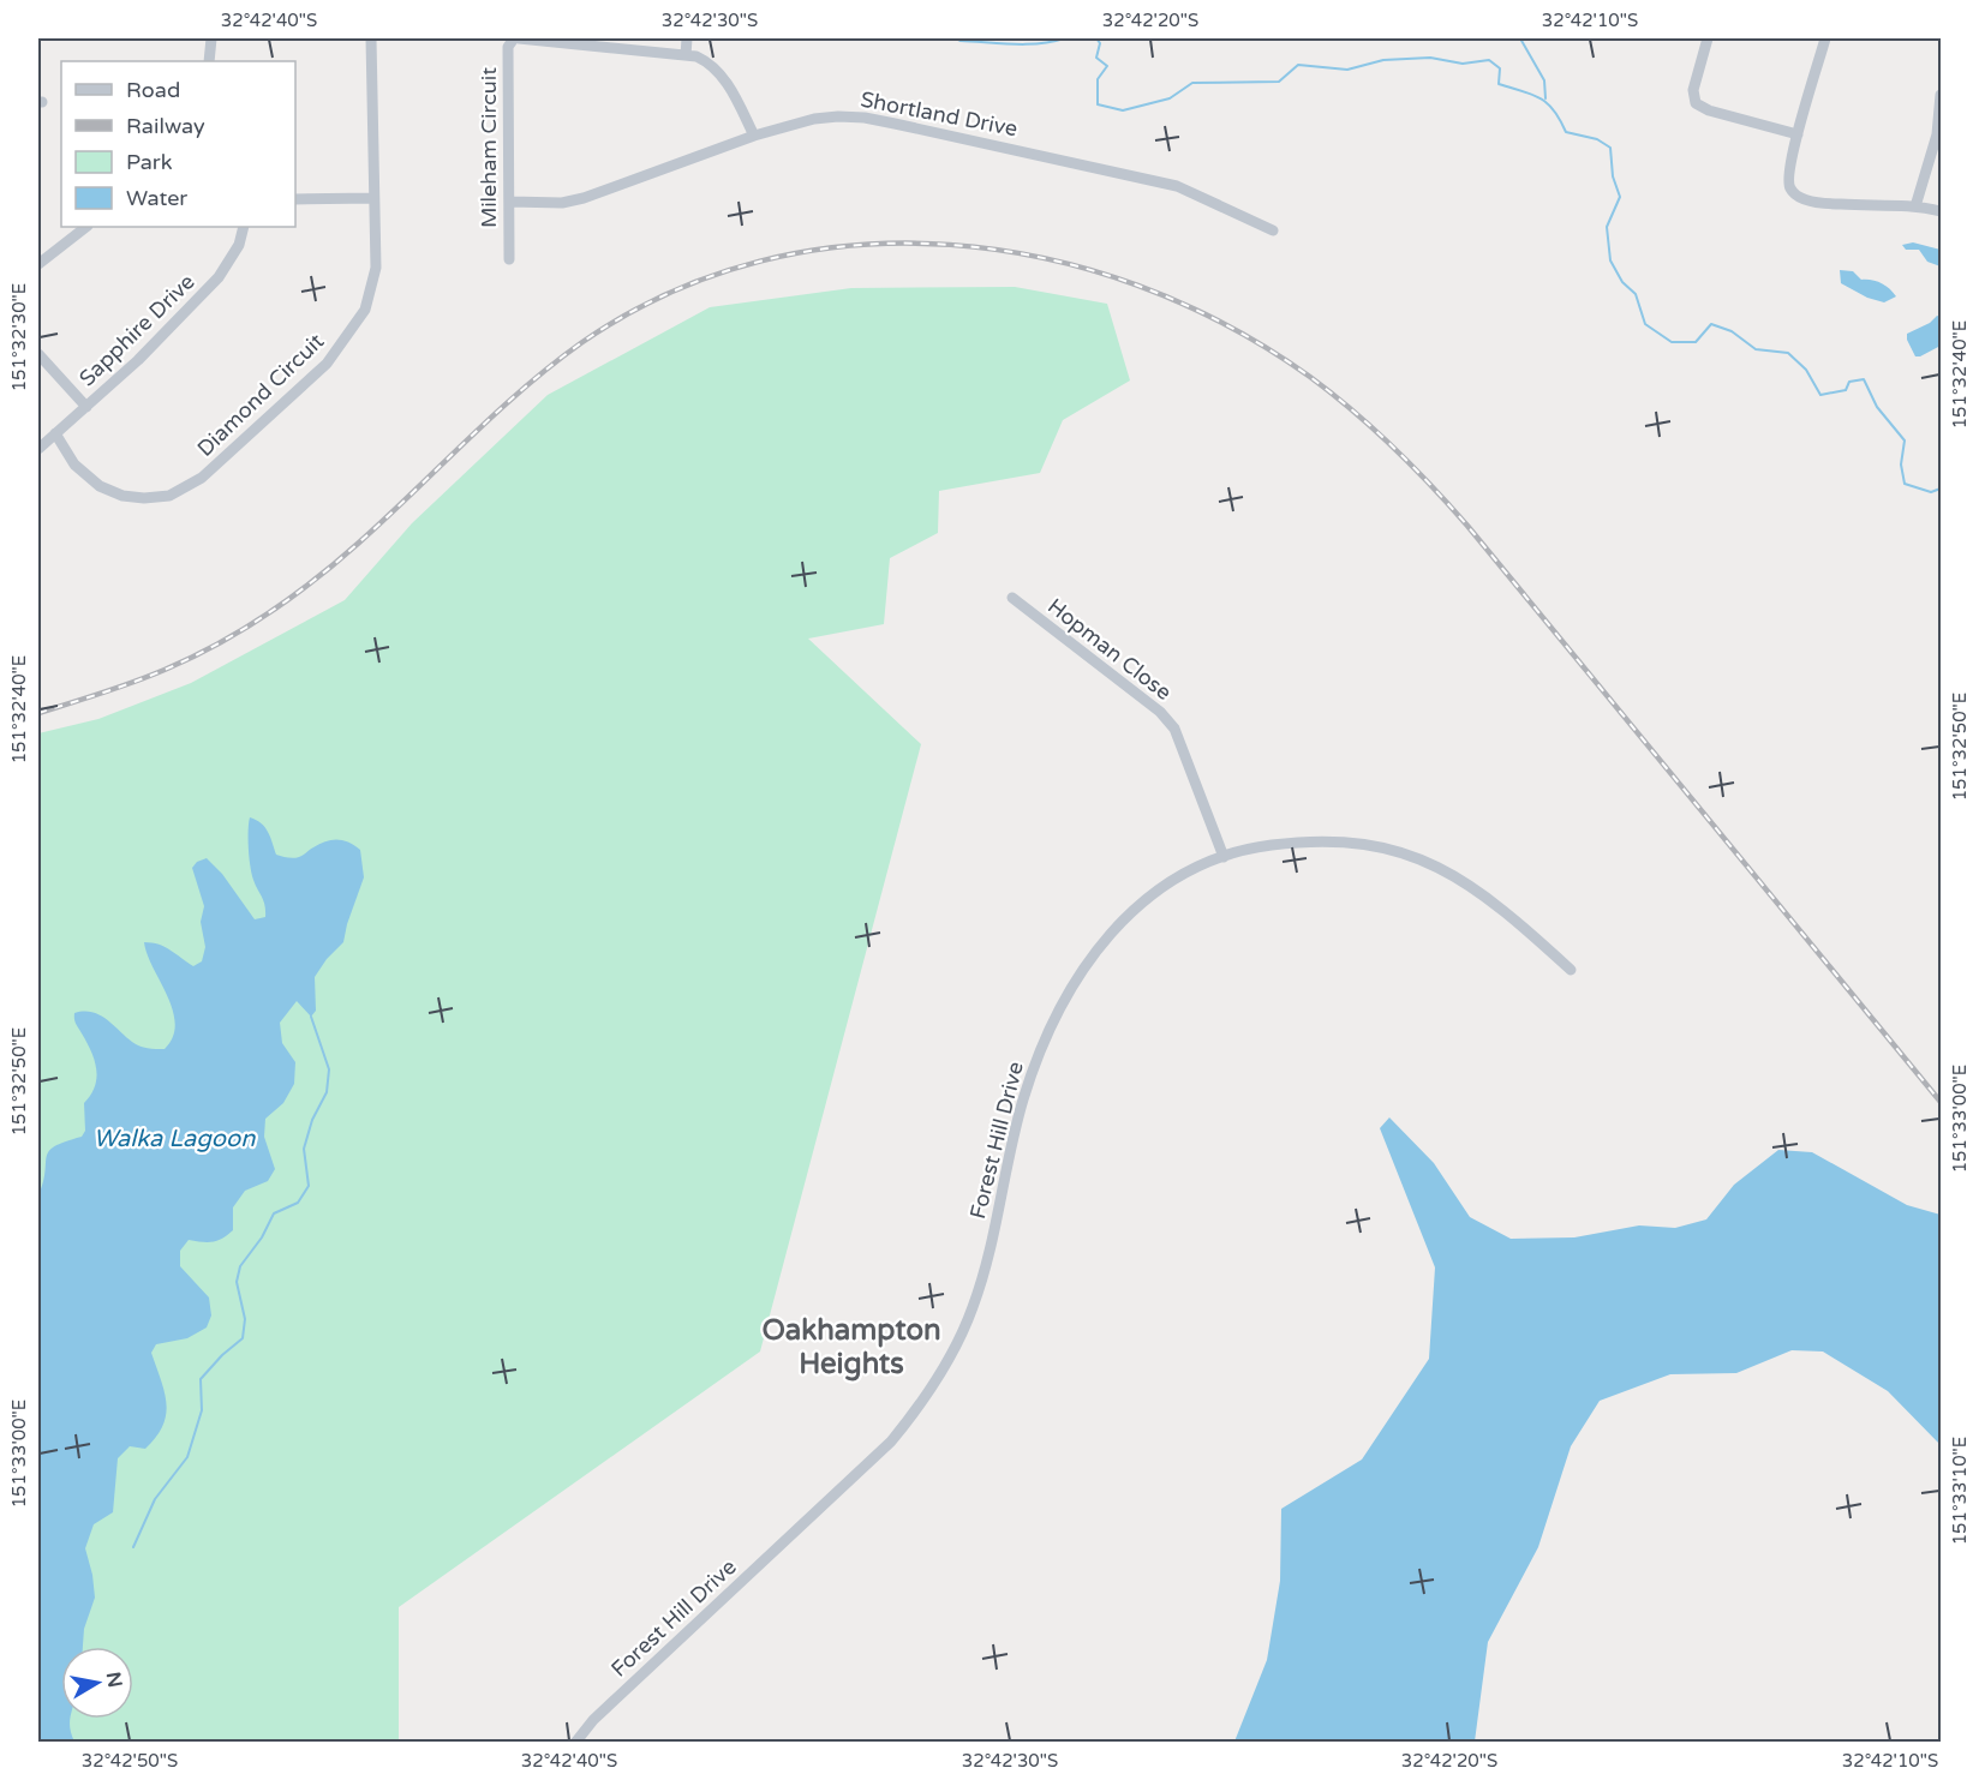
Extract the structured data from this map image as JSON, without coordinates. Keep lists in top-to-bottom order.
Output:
{
  "streets": {
    "street": [
      "Shortland Drive",
      "Mileham Circuit",
      "Sapphire Drive",
      "Diamond Circuit",
      "Hopman Close",
      "Forest Hill Drive"
    ]
  },
  "crossings": [
    ["Shortland Drive", "Mileham Circuit"],
    ["Sapphire Drive", "Diamond Circuit"],
    ["Hopman Close", "Forest Hill Drive"]
  ],
  "districts": ["Oakhampton Heights"],
  "water": ["Walka Lagoon"],
  "legend": [
    "Road",
    "Railway",
    "Park",
    "Water"
  ],
  "north": "right",
  "coordinates": [
    "32°42'40\"S",
    "32°42'30\"S",
    "32°42'20\"S",
    "32°42'10\"S",
    "151°32'30\"E",
    "151°32'40\"E",
    "151°32'50\"E",
    "151°33'00\"E",
    "151°33'10\"E",
    "32°42'50\"S"
  ]
}
